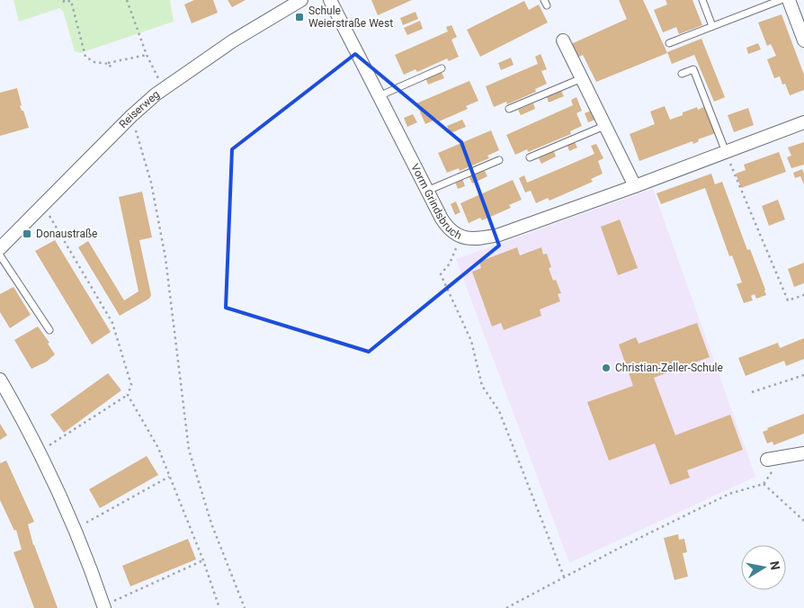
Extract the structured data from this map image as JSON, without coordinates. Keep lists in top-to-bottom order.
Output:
{
  "streets": {
    "street": ["Reiserweg", "Vorm Grindsbruch"]
  },
  "places": {
    "transit": ["Schule Weierstraße West", "Donaustraße"],
    "other": ["Christian-Zeller-Schule"]
  },
  "north": "right"
}
